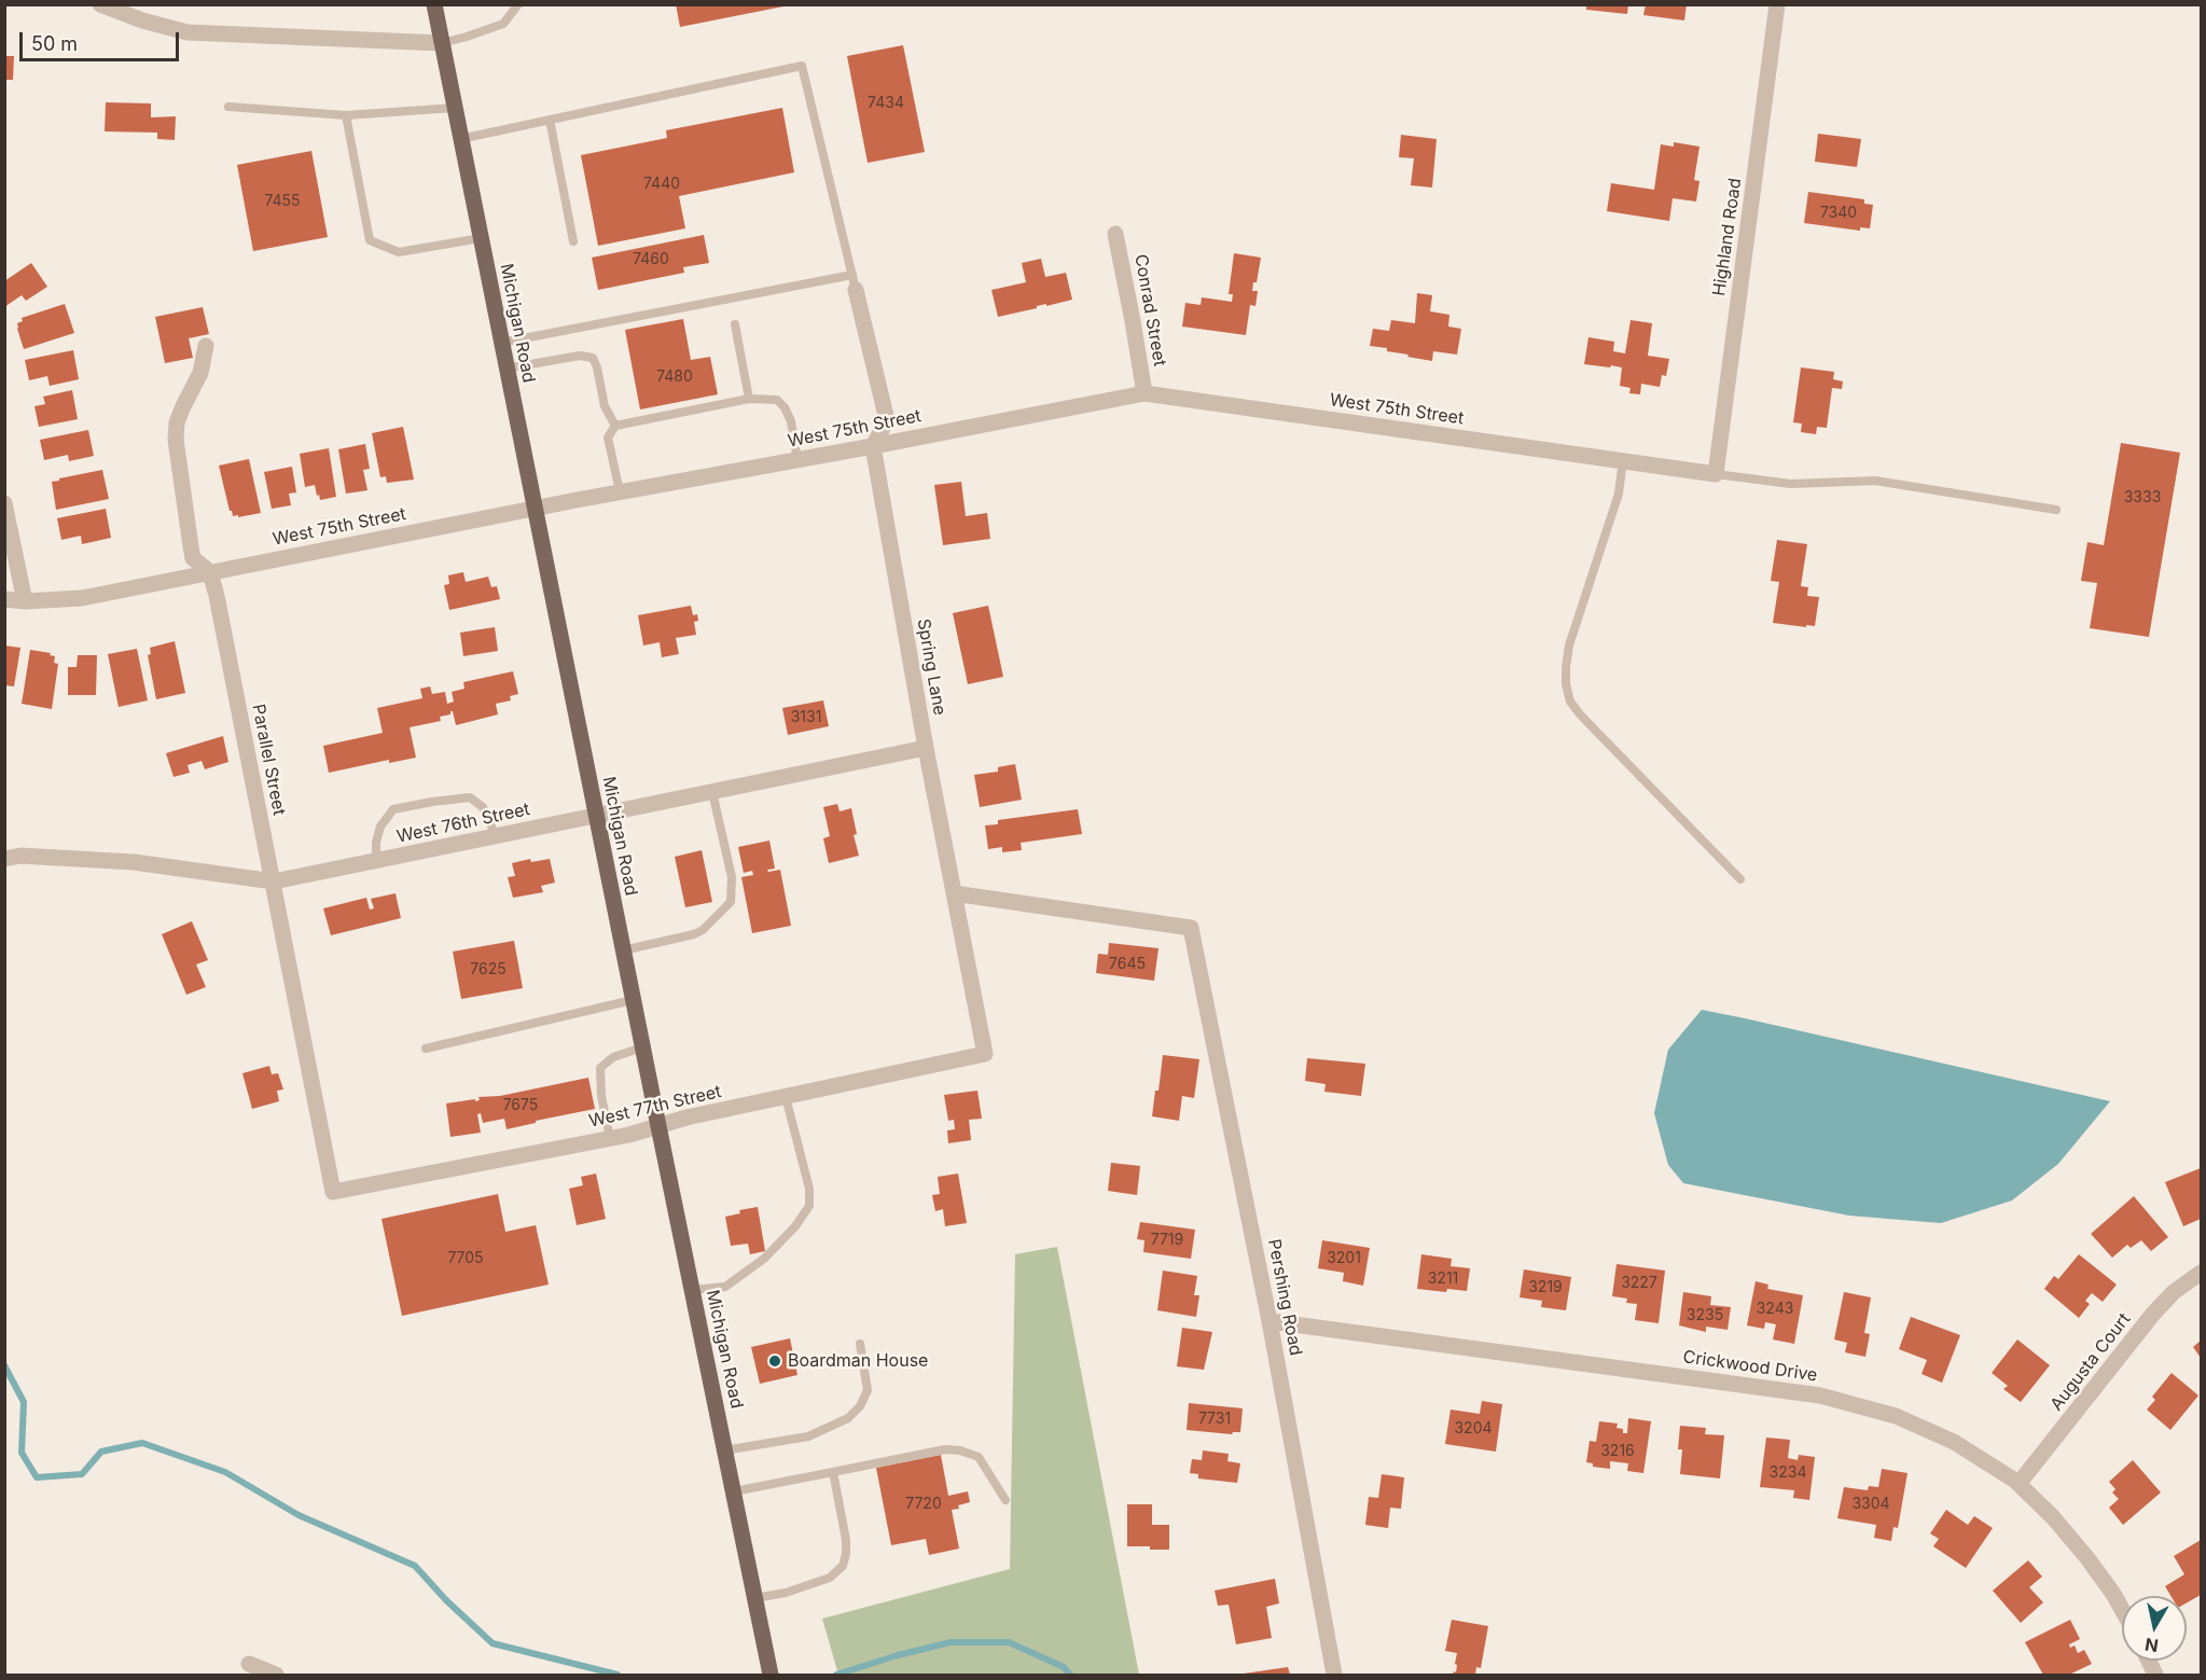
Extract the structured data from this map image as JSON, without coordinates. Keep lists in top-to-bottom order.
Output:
{
  "streets": {
    "main road": ["Michigan Road"],
    "street": [
      "Highland Road",
      "Conrad Street",
      "West 75th Street",
      "Spring Lane",
      "Parallel Street",
      "West 76th Street",
      "West 77th Street",
      "Pershing Road",
      "Augusta Court",
      "Crickwood Drive"
    ]
  },
  "crossings": [
    ["Highland Road", "West 75th Street"],
    ["Conrad Street", "West 75th Street"],
    ["Michigan Road", "West 75th Street"],
    ["Michigan Road", "West 76th Street"],
    ["Michigan Road", "West 77th Street"],
    ["West 75th Street", "Spring Lane"],
    ["West 75th Street", "Parallel Street"],
    ["Spring Lane", "West 76th Street"],
    ["Spring Lane", "West 77th Street"],
    ["Spring Lane", "Pershing Road"],
    ["Parallel Street", "West 76th Street"],
    ["Parallel Street", "West 77th Street"],
    ["Pershing Road", "Crickwood Drive"],
    ["Augusta Court", "Crickwood Drive"]
  ],
  "places": ["Boardman House"],
  "house_numbers": [
    "7434",
    "7440",
    "7455",
    "7340",
    "7460",
    "7480",
    "3333",
    "3131",
    "7645",
    "7625",
    "7675",
    "7719",
    "7705",
    "3201",
    "3211",
    "3227",
    "3219",
    "3243",
    "3235",
    "7731",
    "3204",
    "3216",
    "3234",
    "7720",
    "3304"
  ],
  "scale_bar": "50 m",
  "north": "bottom"
}
